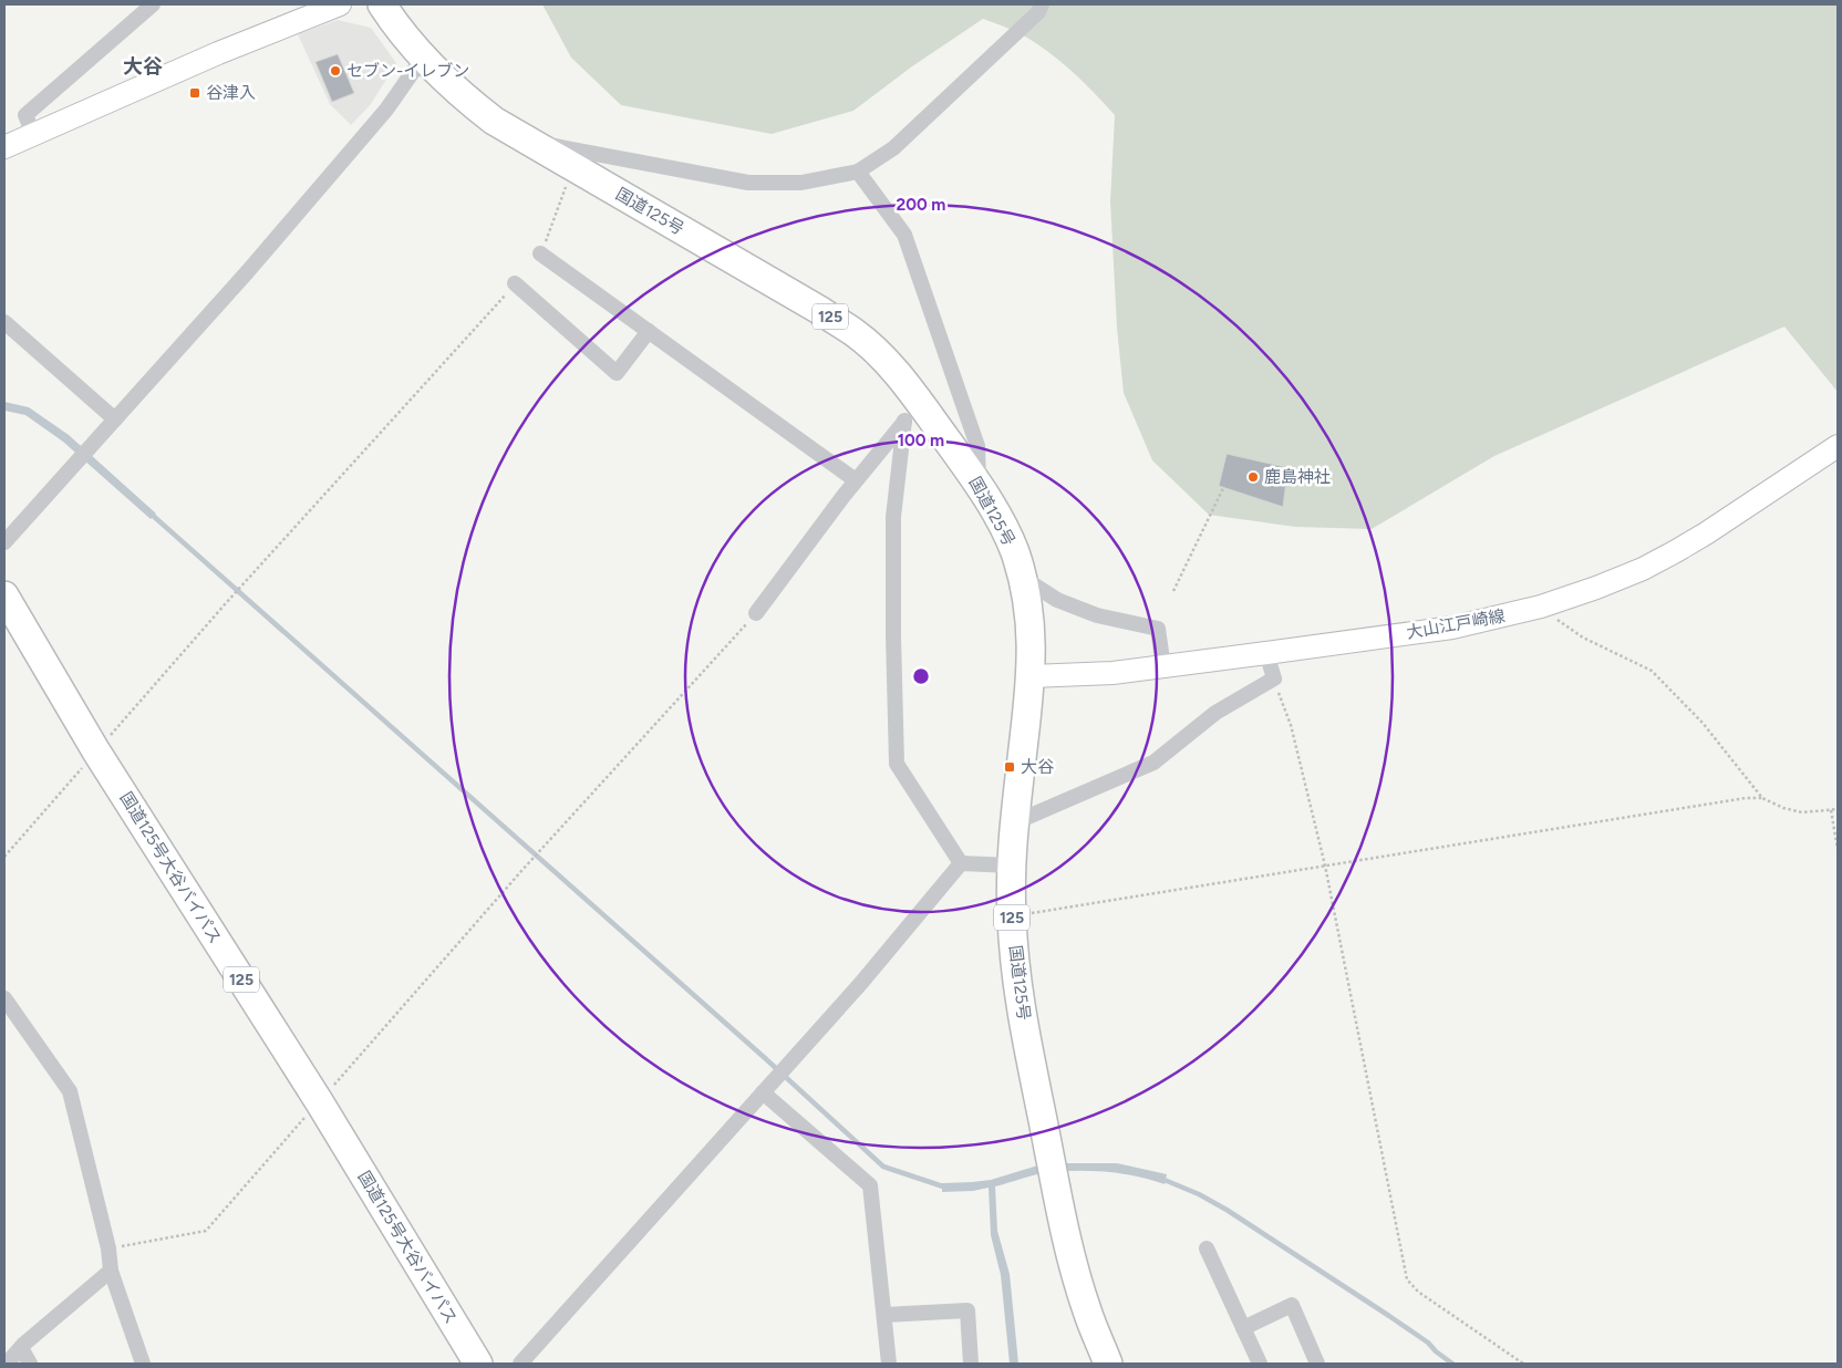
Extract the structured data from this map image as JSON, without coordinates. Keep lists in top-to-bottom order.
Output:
{
  "streets": {
    "highway": ["国道125号", "125", "国道125号大谷バイパス"],
    "main road": ["大山江戸崎線"]
  },
  "crossings": [
    ["国道125号", "大山江戸崎線"]
  ],
  "districts": ["大谷"],
  "places": {
    "other": ["セブン-イレブン", "鹿島神社"],
    "transit": ["谷津入", "大谷"]
  },
  "rings": ["200 m", "100 m"]
}
